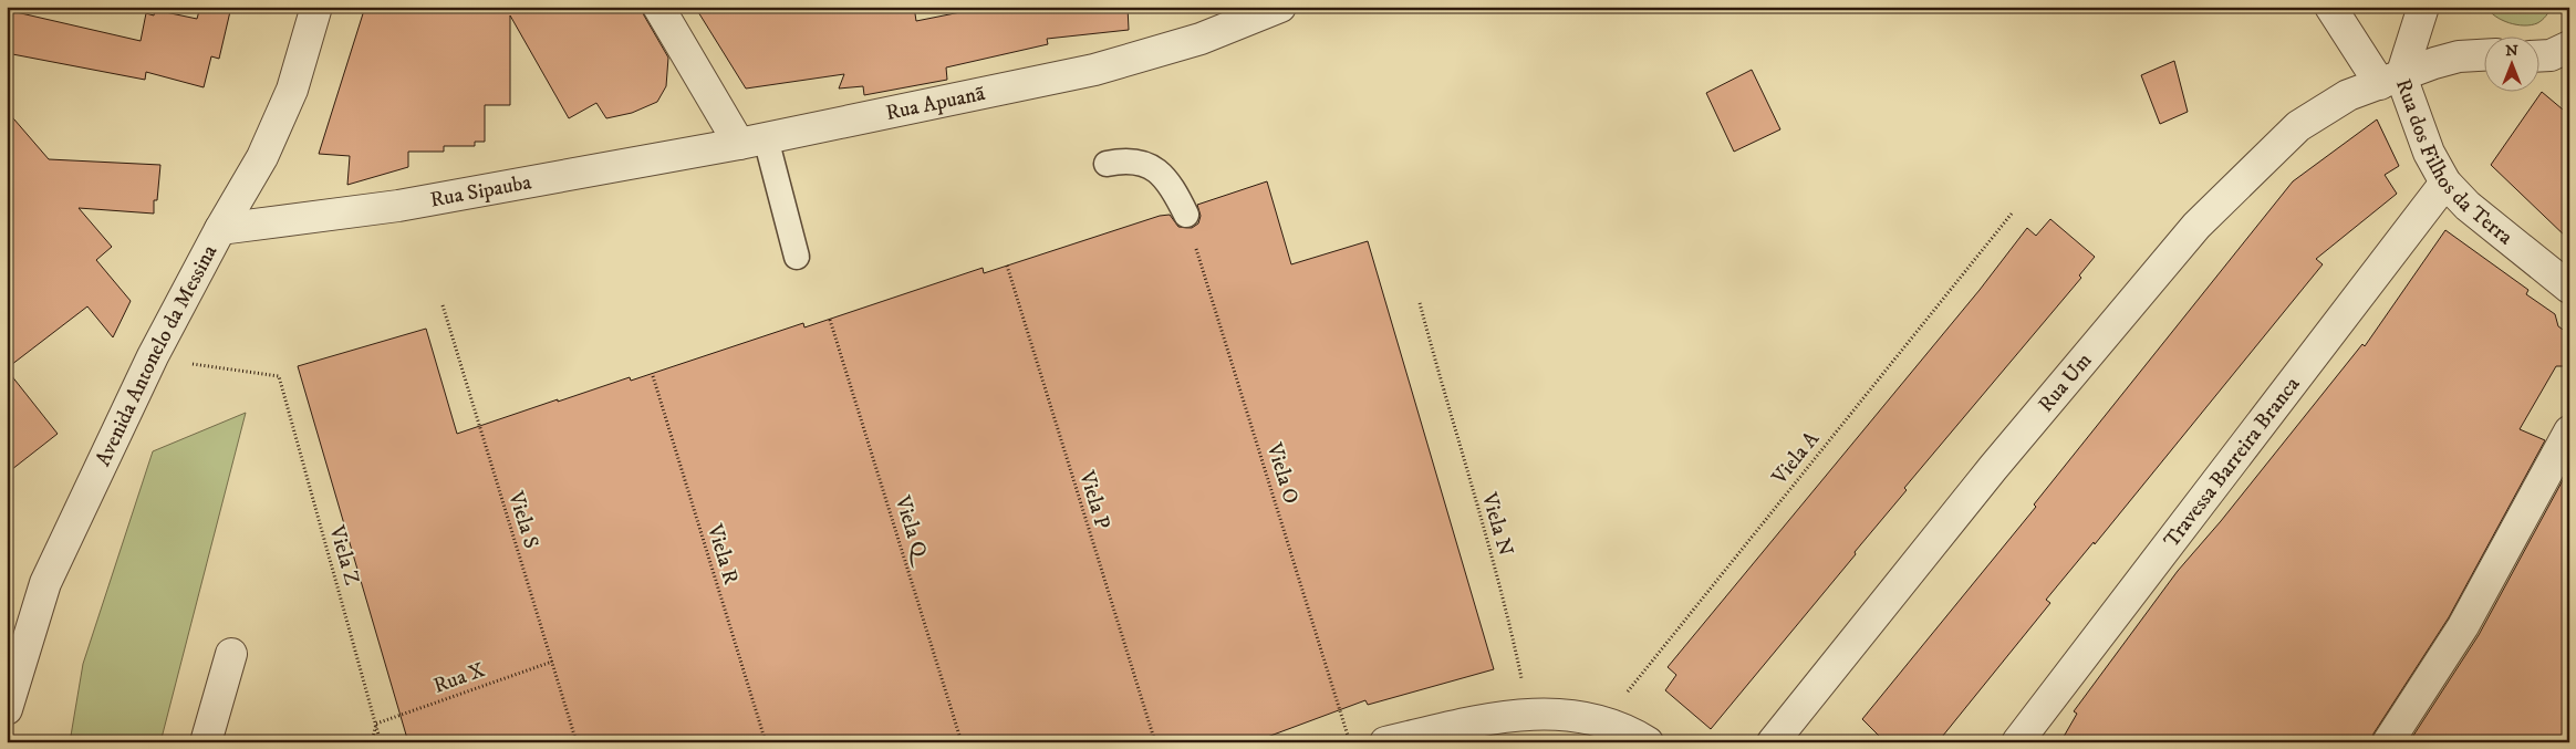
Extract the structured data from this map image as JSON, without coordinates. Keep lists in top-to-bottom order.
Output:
{
  "streets": {
    "street": [
      "Rua Apuanã",
      "Rua dos Filhos da Terra",
      "Rua Sipauba",
      "Avenida Antonelo da Messina",
      "Rua Um",
      "Travessa Barreira Branca"
    ],
    "path": [
      "Viela A",
      "Viela O",
      "Viela P",
      "Viela S",
      "Viela N",
      "Viela Q",
      "Viela R",
      "Viela Z",
      "Rua X"
    ]
  },
  "crossings": [
    ["Rua Apuanã", "Rua Sipauba"],
    ["Rua dos Filhos da Terra", "Rua Um"],
    ["Rua dos Filhos da Terra", "Travessa Barreira Branca"],
    ["Rua Sipauba", "Avenida Antonelo da Messina"],
    ["Viela S", "Rua X"],
    ["Viela Z", "Rua X"]
  ],
  "north": "top"
}
